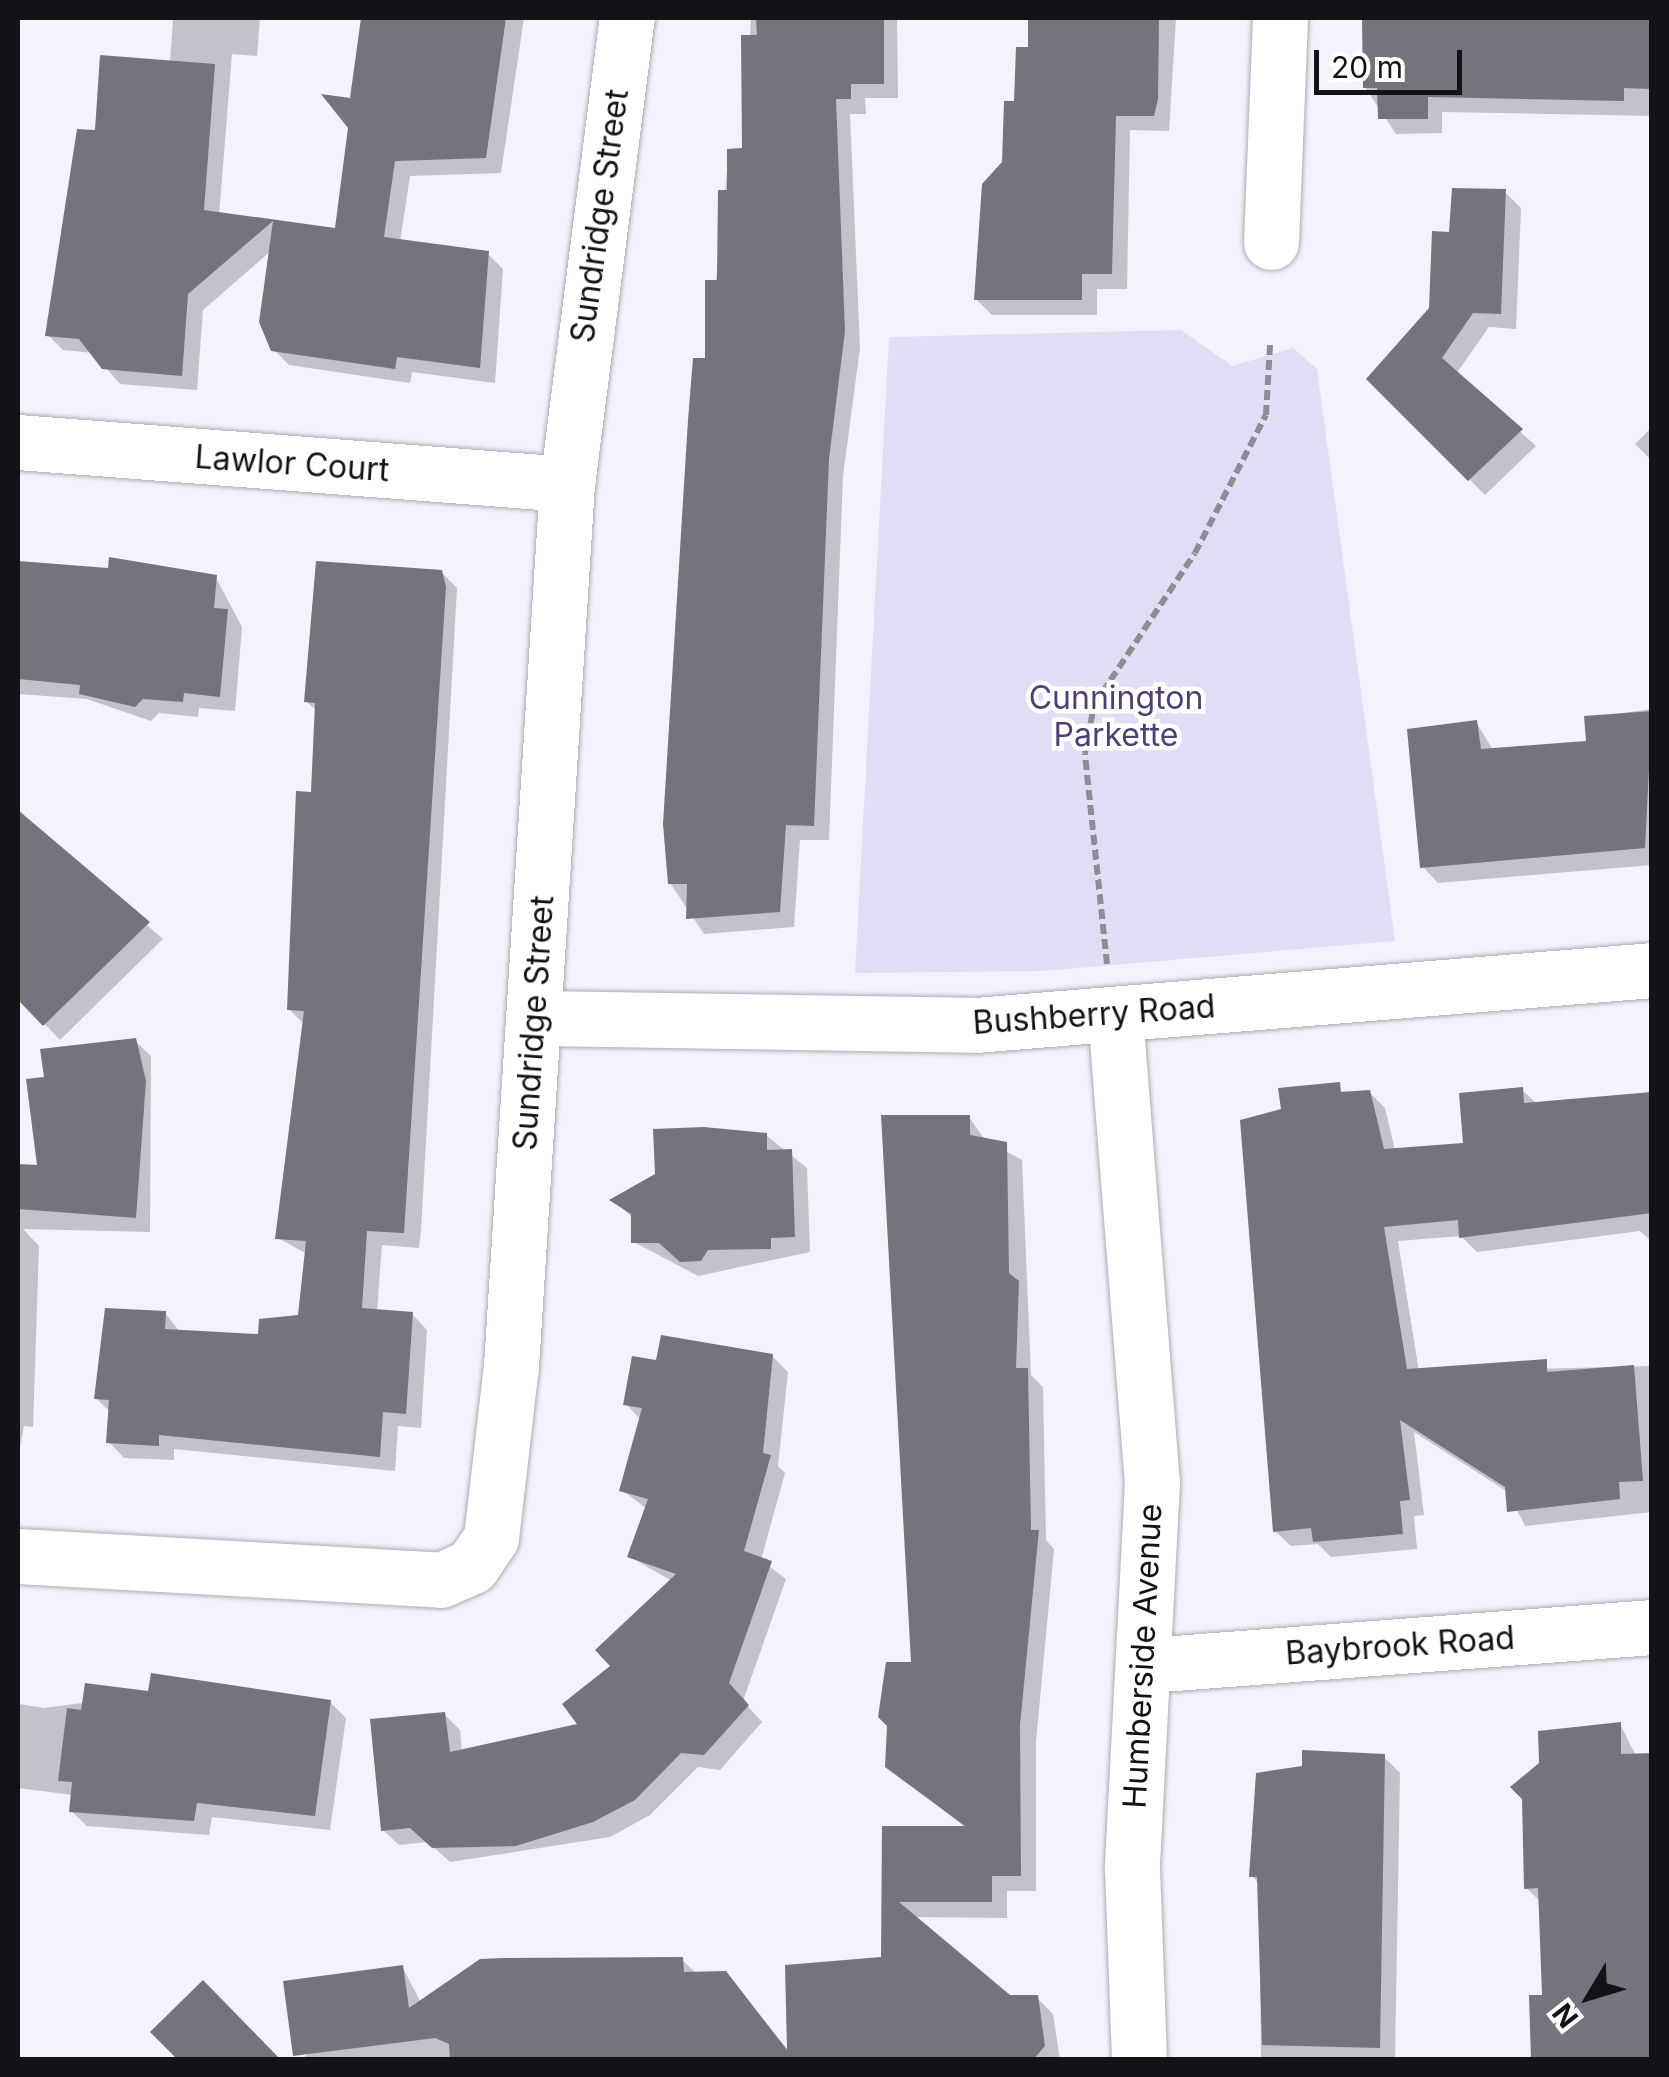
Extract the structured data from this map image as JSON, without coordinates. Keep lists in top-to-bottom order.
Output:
{
  "streets": {
    "street": [
      "Sundridge Street",
      "Lawlor Court",
      "Bushberry Road",
      "Baybrook Road",
      "Humberside Avenue"
    ]
  },
  "crossings": [
    ["Sundridge Street", "Lawlor Court"],
    ["Sundridge Street", "Bushberry Road"],
    ["Bushberry Road", "Humberside Avenue"],
    ["Baybrook Road", "Humberside Avenue"]
  ],
  "parks": ["Cunnington Parkette"],
  "scale_bar": "20 m",
  "north": "bottom left"
}
